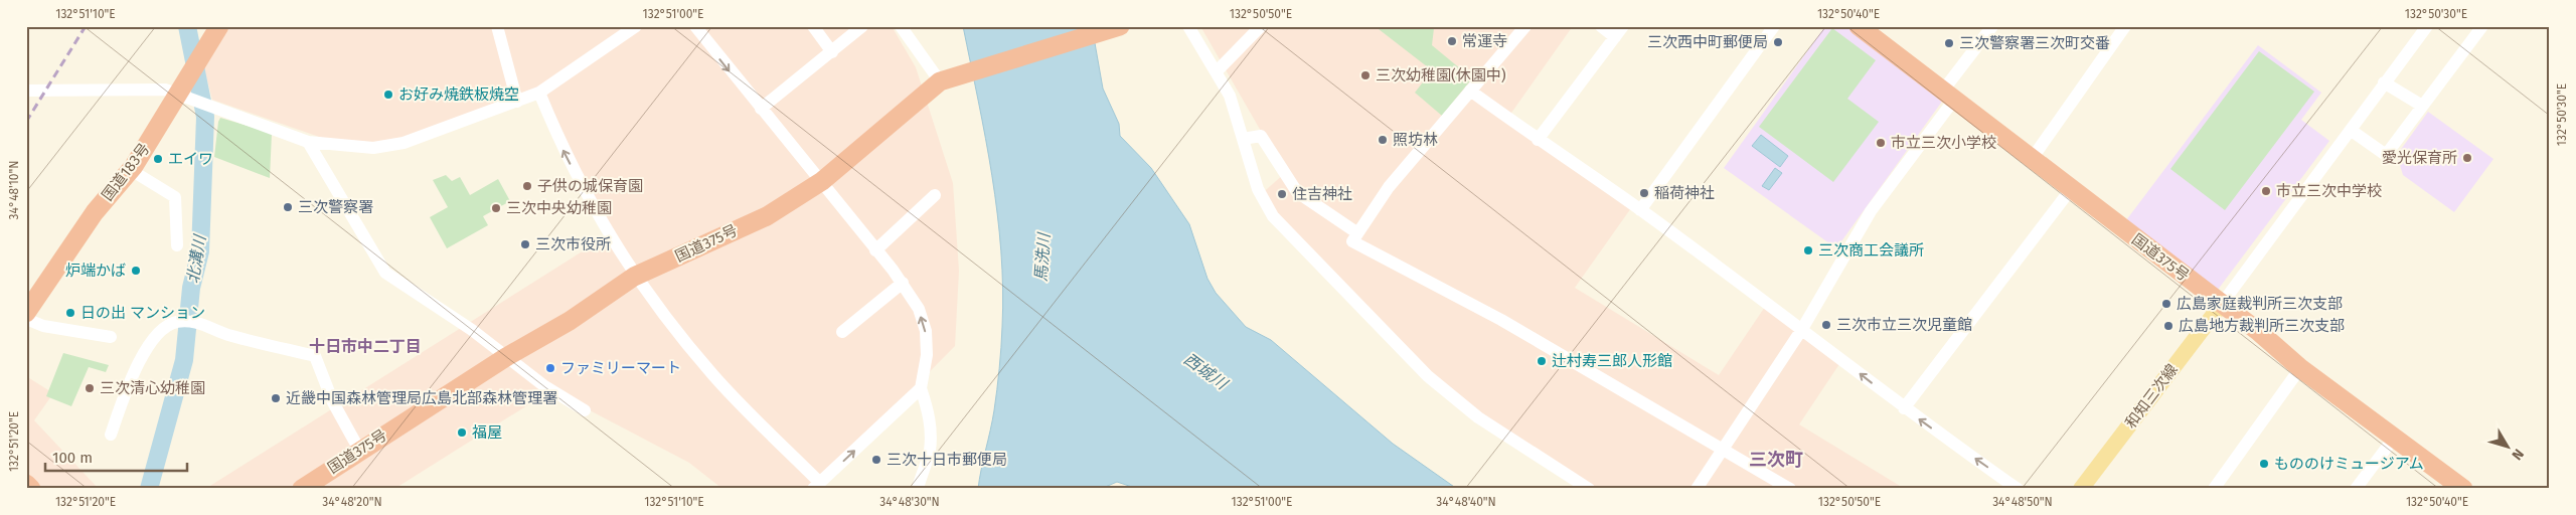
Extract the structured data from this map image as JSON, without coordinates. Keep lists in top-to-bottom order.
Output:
{
  "streets": {
    "highway": ["国道183号", "国道375号"],
    "main road": ["和知三次線"]
  },
  "crossings": [
    ["国道375号", "和知三次線"]
  ],
  "districts": ["十日市中二丁目", "三次町"],
  "water": ["馬洗川", "北溝川", "西城川"],
  "places": [
    "常運寺",
    "三次西中町郵便局",
    "三次警察署三次町交番",
    "三次幼稚園(休園中)",
    "お好み焼鉄板焼空",
    "照坊林",
    "市立三次小学校",
    "愛光保育所",
    "エイワ",
    "子供の城保育園",
    "市立三次中学校",
    "稲荷神社",
    "住吉神社",
    "三次警察署",
    "三次中央幼稚園",
    "三次市役所",
    "三次商工会議所",
    "炉端かば",
    "広島家庭裁判所三次支部",
    "日の出 マンション",
    "三次市立三次児童館",
    "広島地方裁判所三次支部",
    "辻村寿三郎人形館",
    "ファミリーマート",
    "三次清心幼稚園",
    "近畿中国森林管理局広島北部森林管理署",
    "福屋",
    "三次十日市郵便局",
    "もののけミュージアム"
  ],
  "scale_bar": "100 m",
  "north": "bottom right",
  "coordinates": [
    "132°51'10\"E",
    "132°51'00\"E",
    "132°50'50\"E",
    "132°50'40\"E",
    "132°50'30\"E",
    "34°48'10\"N",
    "132°51'20\"E",
    "34°48'20\"N",
    "34°48'30\"N",
    "34°48'40\"N",
    "34°48'50\"N"
  ]
}
